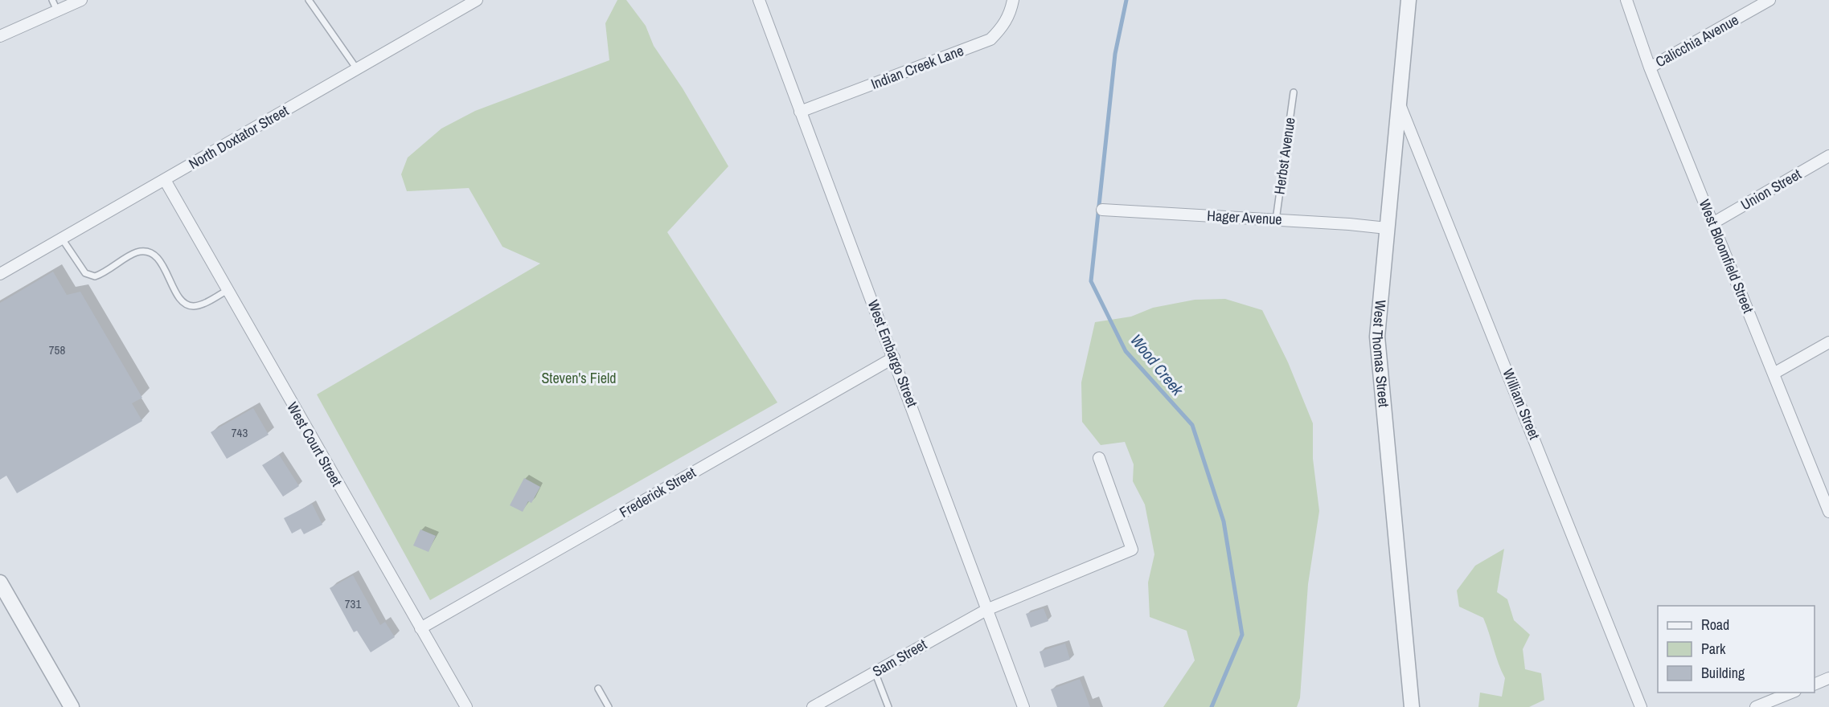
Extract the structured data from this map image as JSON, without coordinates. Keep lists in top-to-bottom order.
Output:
{
  "streets": {
    "street": [
      "Calicchia Avenue",
      "Indian Creek Lane",
      "North Doxtator Street",
      "Union Street",
      "Hager Avenue",
      "West Bloomfield Street",
      "West Embargo Street",
      "West Thomas Street",
      "William Street",
      "West Court Street",
      "Frederick Street",
      "Sam Street"
    ],
    "lane": ["Herbst Avenue"]
  },
  "crossings": [
    ["Calicchia Avenue", "West Bloomfield Street"],
    ["Indian Creek Lane", "West Embargo Street"],
    ["North Doxtator Street", "West Court Street"],
    ["Herbst Avenue", "Hager Avenue"],
    ["Union Street", "West Bloomfield Street"],
    ["Hager Avenue", "West Thomas Street"],
    ["West Embargo Street", "Frederick Street"],
    ["West Embargo Street", "Sam Street"],
    ["West Thomas Street", "William Street"],
    ["West Court Street", "Frederick Street"]
  ],
  "water": ["Wood Creek"],
  "parks": ["Steven's Field"],
  "house_numbers": ["758", "743", "731"],
  "legend": ["Road", "Park", "Building"]
}
